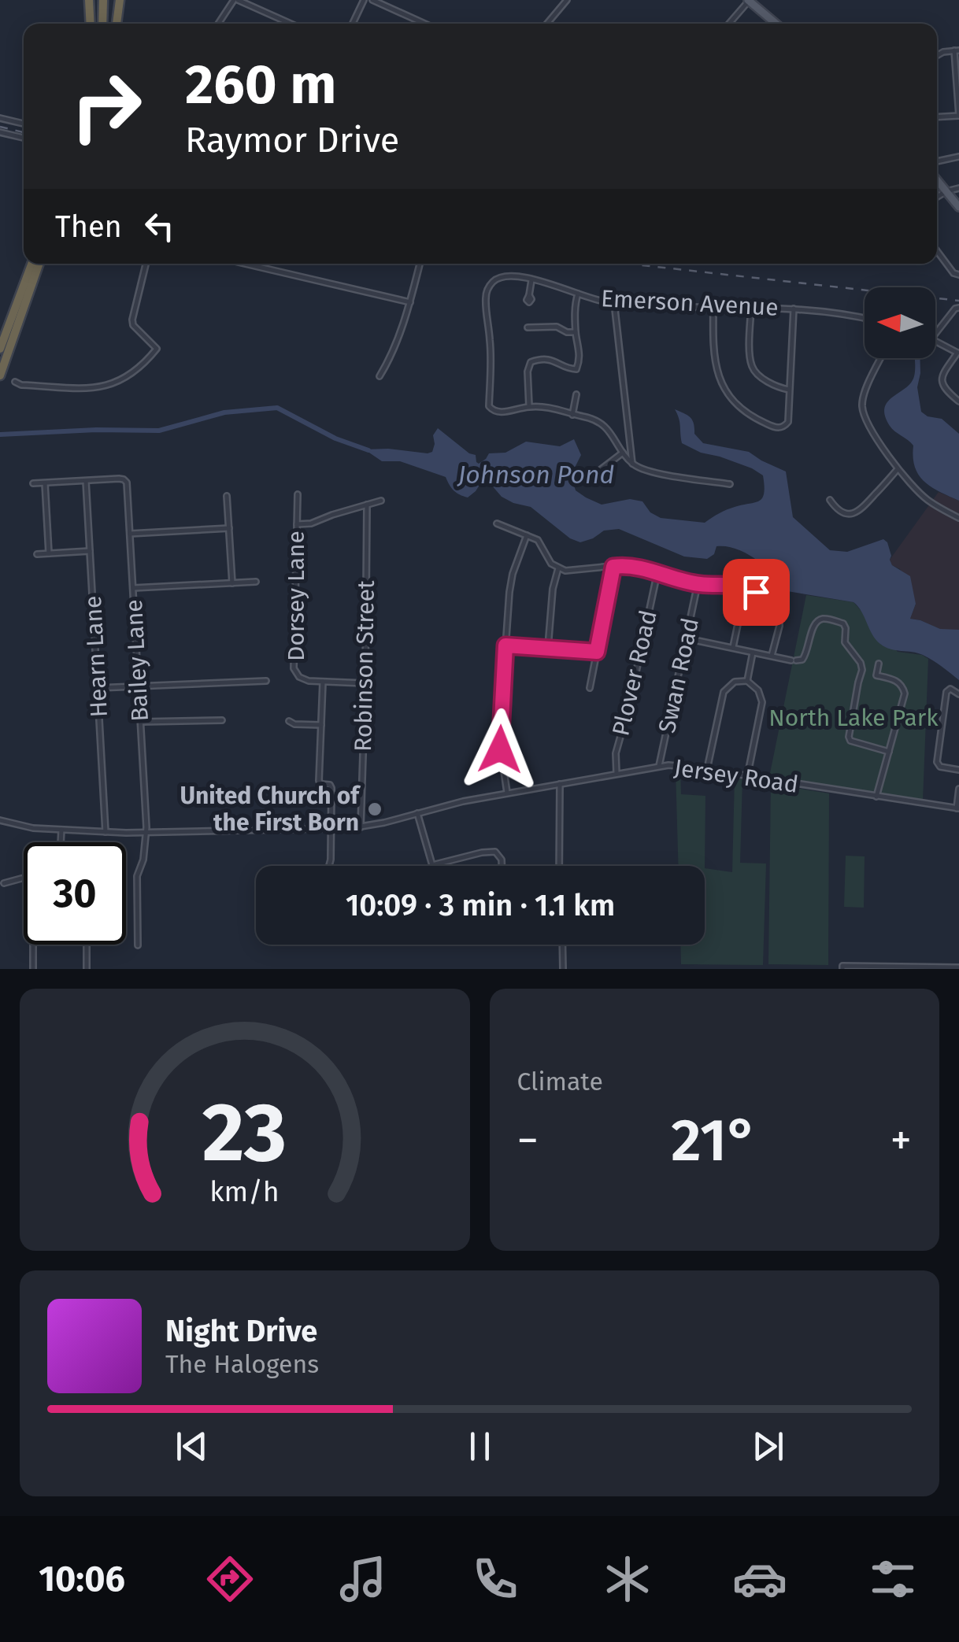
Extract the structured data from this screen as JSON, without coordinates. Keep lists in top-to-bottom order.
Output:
{
  "streets": {
    "street": [
      "Emerson Avenue",
      "Dorsey Lane",
      "Hearn Lane",
      "Bailey Lane",
      "Robinson Street",
      "Plover Road",
      "Swan Road",
      "Jersey Road"
    ]
  },
  "crossings": [
    ["Dorsey Lane", "Bailey Lane"],
    ["Dorsey Lane", "Robinson Street"],
    ["Hearn Lane", "Bailey Lane"],
    ["Hearn Lane", "Jersey Road"],
    ["Bailey Lane", "Jersey Road"],
    ["Robinson Street", "Jersey Road"],
    ["Plover Road", "Jersey Road"],
    ["Swan Road", "Jersey Road"]
  ],
  "water": ["Johnson Pond"],
  "parks": ["North Lake Park"],
  "places": ["United Church of the First Born"],
  "north": "left",
  "page": {
    "turn": ["260 m", "Raymor Drive"],
    "then": "Then",
    "limit": "30",
    "trip": "10:09 · 3 min · 1.1 km",
    "tile": "Climate",
    "heat": ["−", "21°", "+"],
    "song": ["Night Drive", "The Halogens"],
    "tabs": "10:06",
    "gauge": ["23", "km/h"]
  }
}
